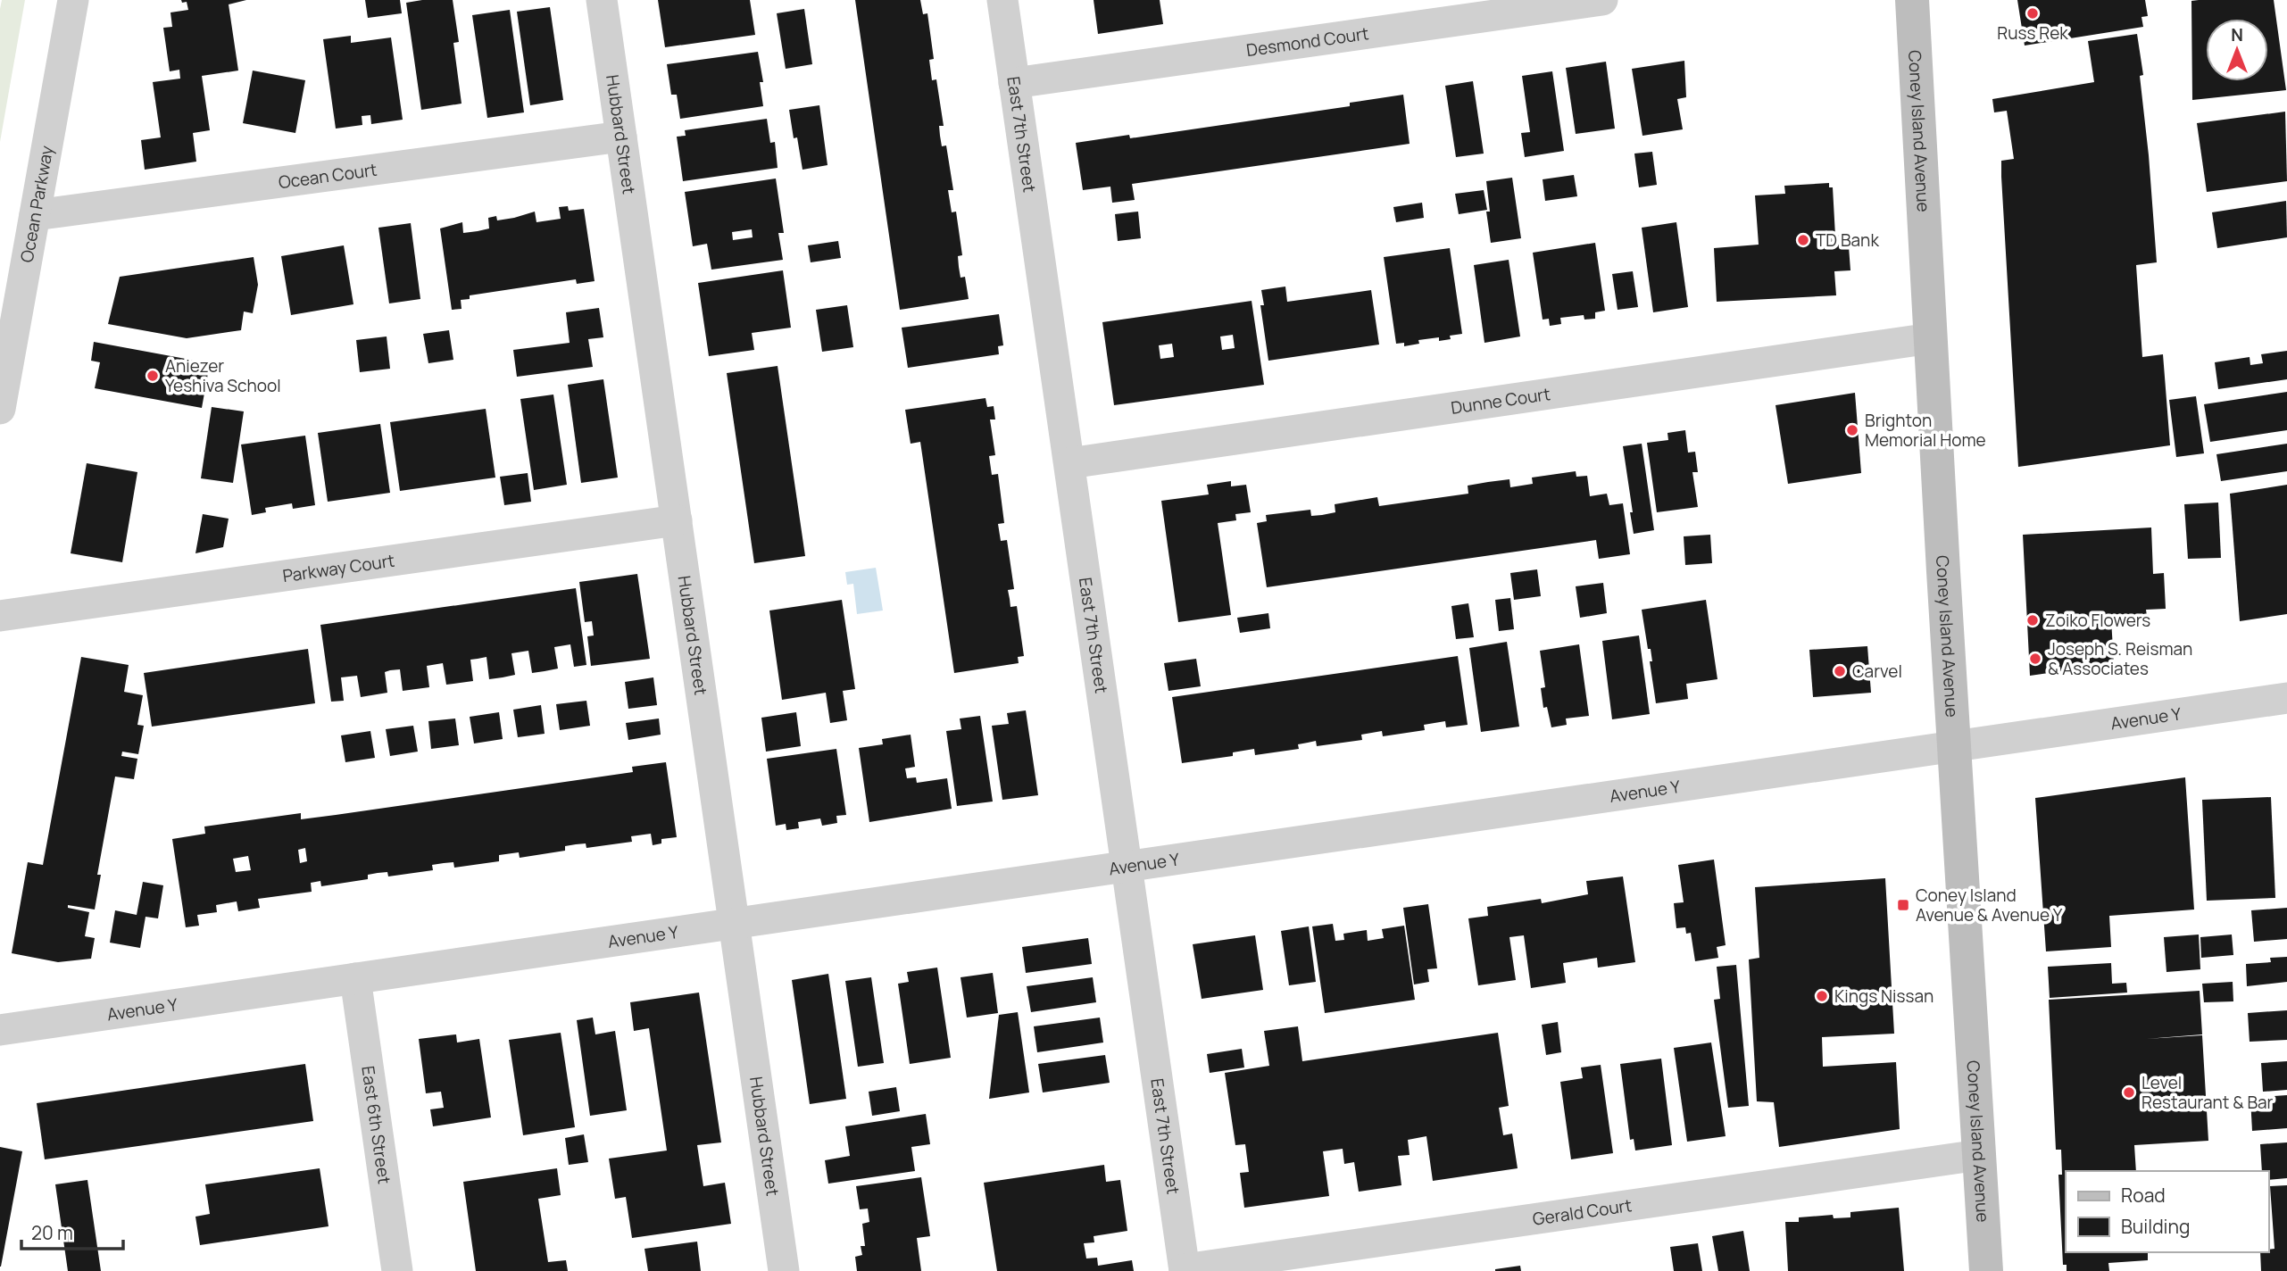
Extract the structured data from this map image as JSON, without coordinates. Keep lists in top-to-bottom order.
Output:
{
  "streets": {
    "main road": ["Coney Island Avenue"],
    "street": [
      "Desmond Court",
      "Hubbard Street",
      "East 7th Street",
      "Ocean Court",
      "Ocean Parkway",
      "Dunne Court",
      "Parkway Court",
      "Avenue Y",
      "East 6th Street",
      "Gerald Court"
    ]
  },
  "crossings": [
    ["Desmond Court", "East 7th Street"],
    ["Coney Island Avenue", "Dunne Court"],
    ["Coney Island Avenue", "Avenue Y"],
    ["Coney Island Avenue", "Gerald Court"],
    ["Hubbard Street", "Ocean Court"],
    ["Hubbard Street", "Parkway Court"],
    ["Hubbard Street", "Avenue Y"],
    ["East 7th Street", "Dunne Court"],
    ["East 7th Street", "Avenue Y"],
    ["East 7th Street", "Gerald Court"],
    ["Ocean Court", "Ocean Parkway"],
    ["Avenue Y", "East 6th Street"]
  ],
  "places": {
    "other": [
      "Russ Rek",
      "TD Bank",
      "Aniezer Yeshiva School",
      "Brighton Memorial Home",
      "Zoiko Flowers",
      "Joseph S. Reisman & Associates",
      "Carvel",
      "Kings Nissan",
      "Level Restaurant & Bar"
    ],
    "transit": ["Coney Island Avenue & Avenue Y"]
  },
  "legend": ["Road", "Building"],
  "scale_bar": "20 m",
  "north": "top"
}
